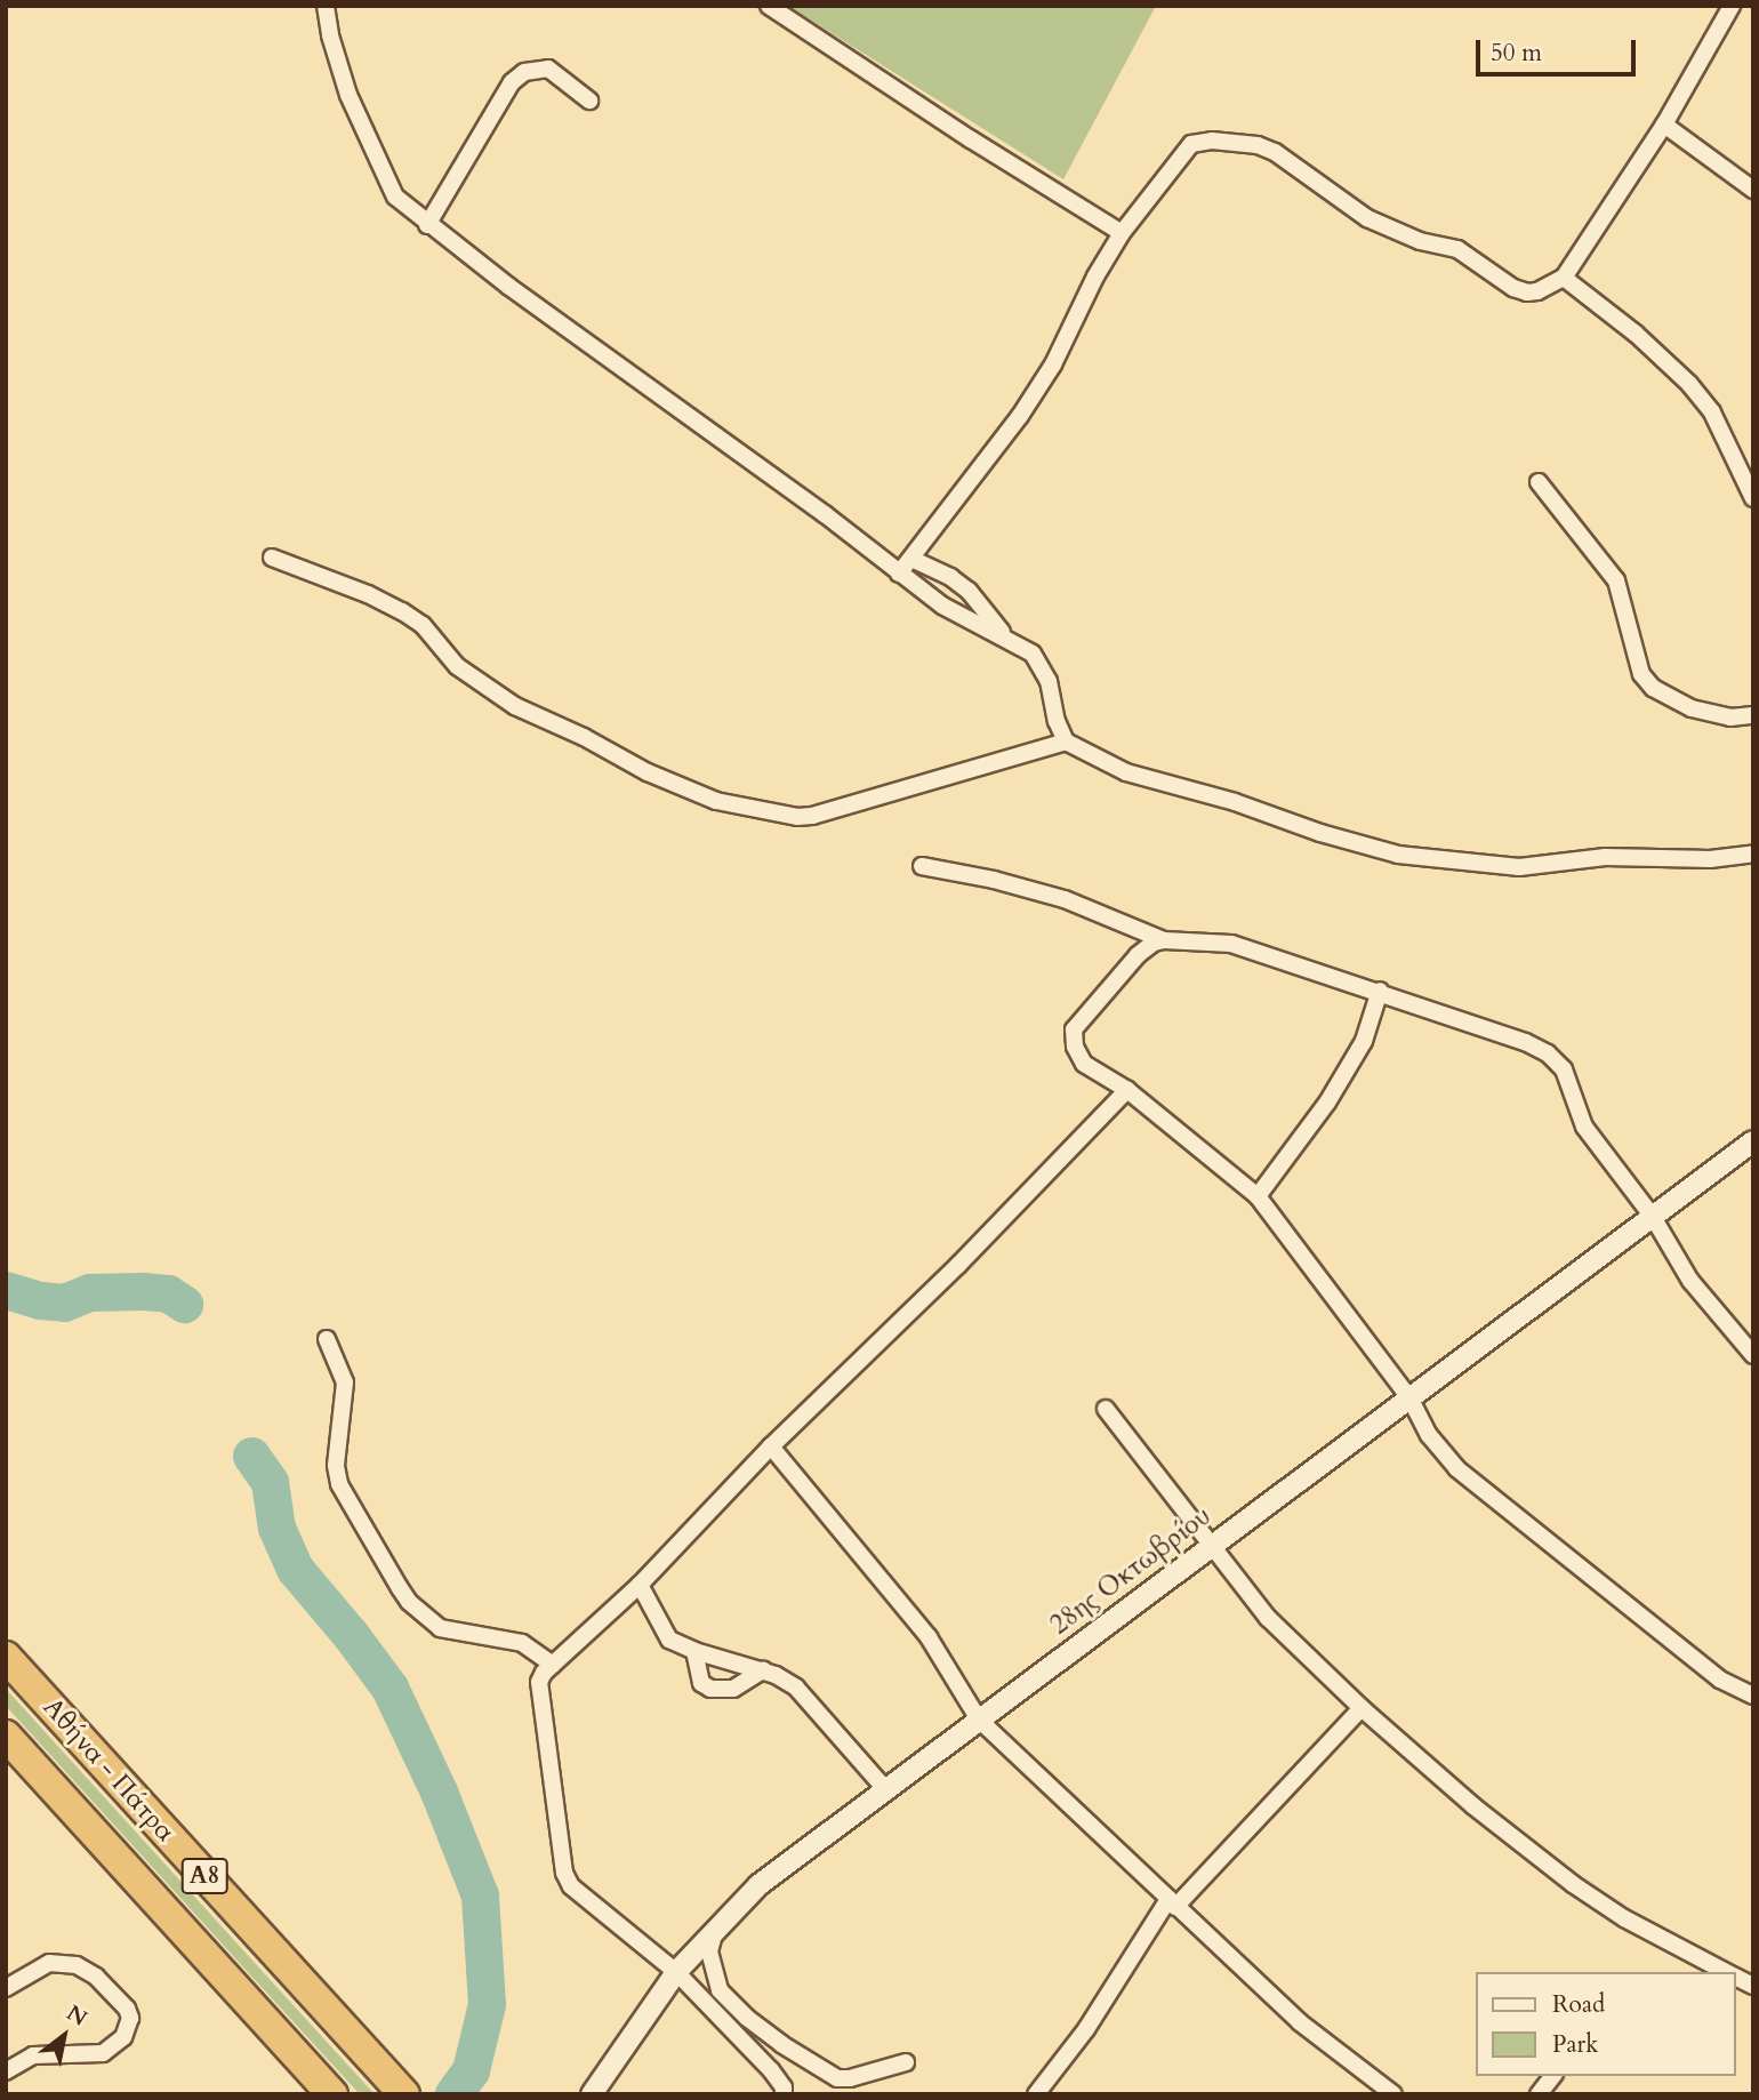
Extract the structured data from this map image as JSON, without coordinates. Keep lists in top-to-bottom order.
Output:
{
  "streets": {
    "highway": ["Αθήνα - Πάτρα", "Α8"],
    "street": ["28ης Οκτωβρίου"]
  },
  "legend": ["Road", "Park"],
  "scale_bar": "50 m",
  "north": "top right"
}
